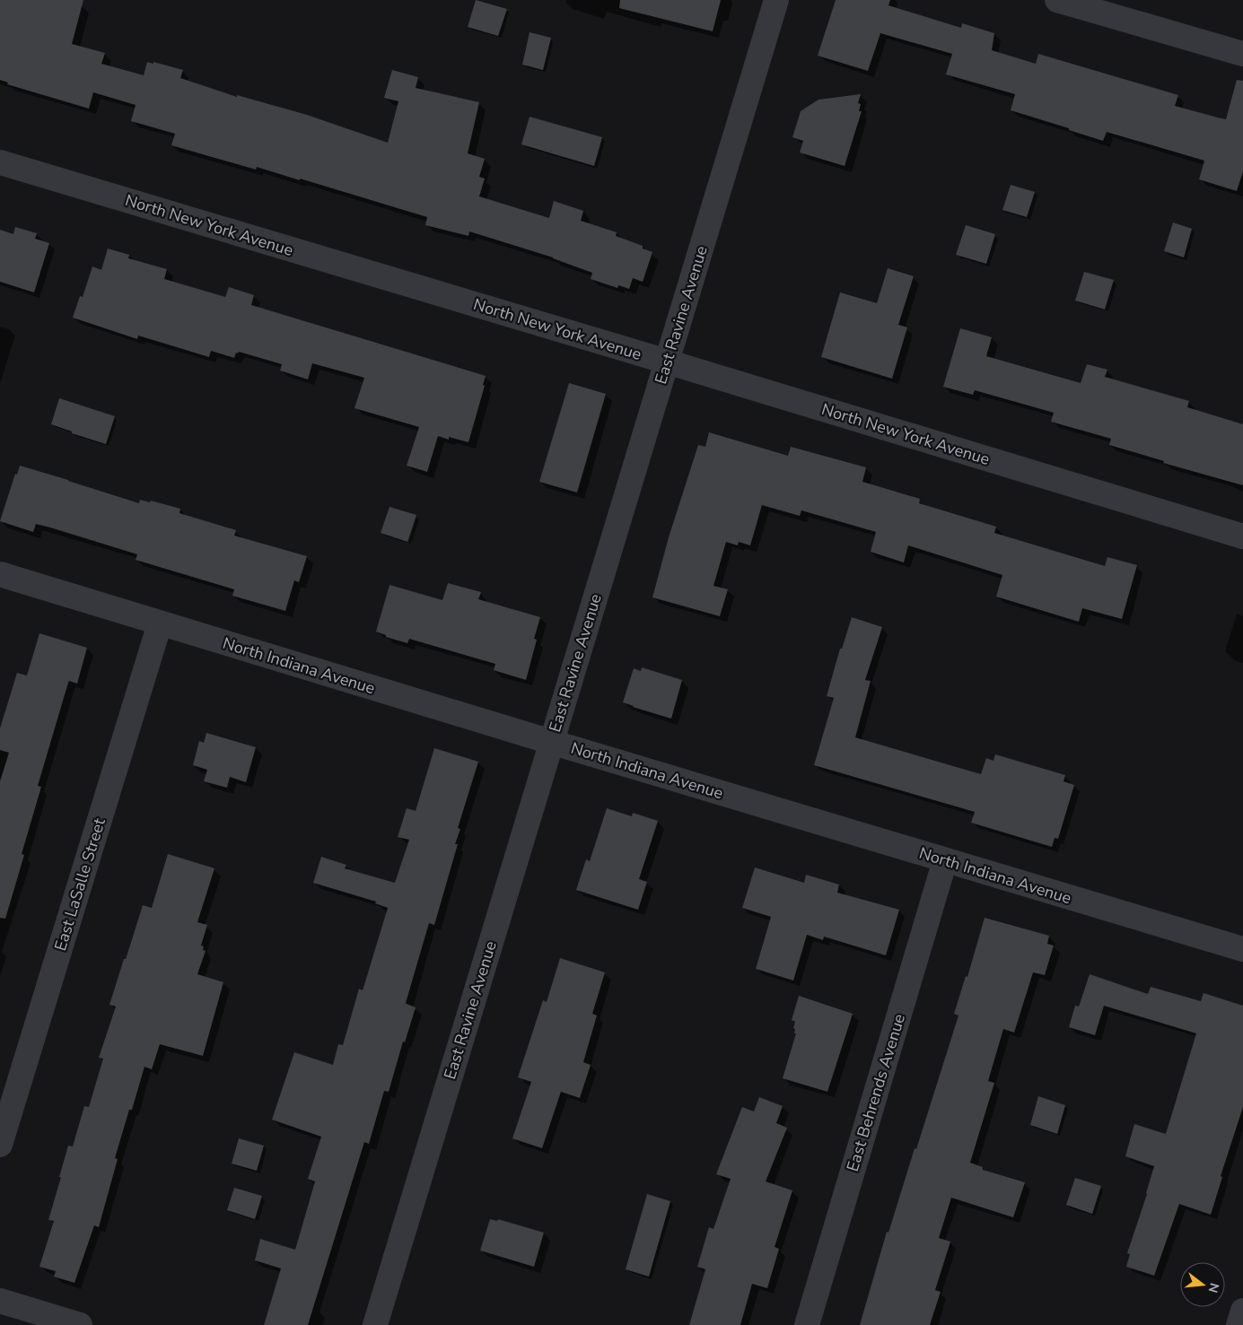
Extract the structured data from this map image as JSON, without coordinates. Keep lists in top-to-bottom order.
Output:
{
  "streets": {
    "street": [
      "North New York Avenue",
      "East Ravine Avenue",
      "North Indiana Avenue",
      "East LaSalle Street",
      "East Behrends Avenue"
    ]
  },
  "crossings": [
    ["North New York Avenue", "East Ravine Avenue"],
    ["East Ravine Avenue", "North Indiana Avenue"],
    ["North Indiana Avenue", "East LaSalle Street"],
    ["North Indiana Avenue", "East Behrends Avenue"]
  ],
  "north": "right"
}
